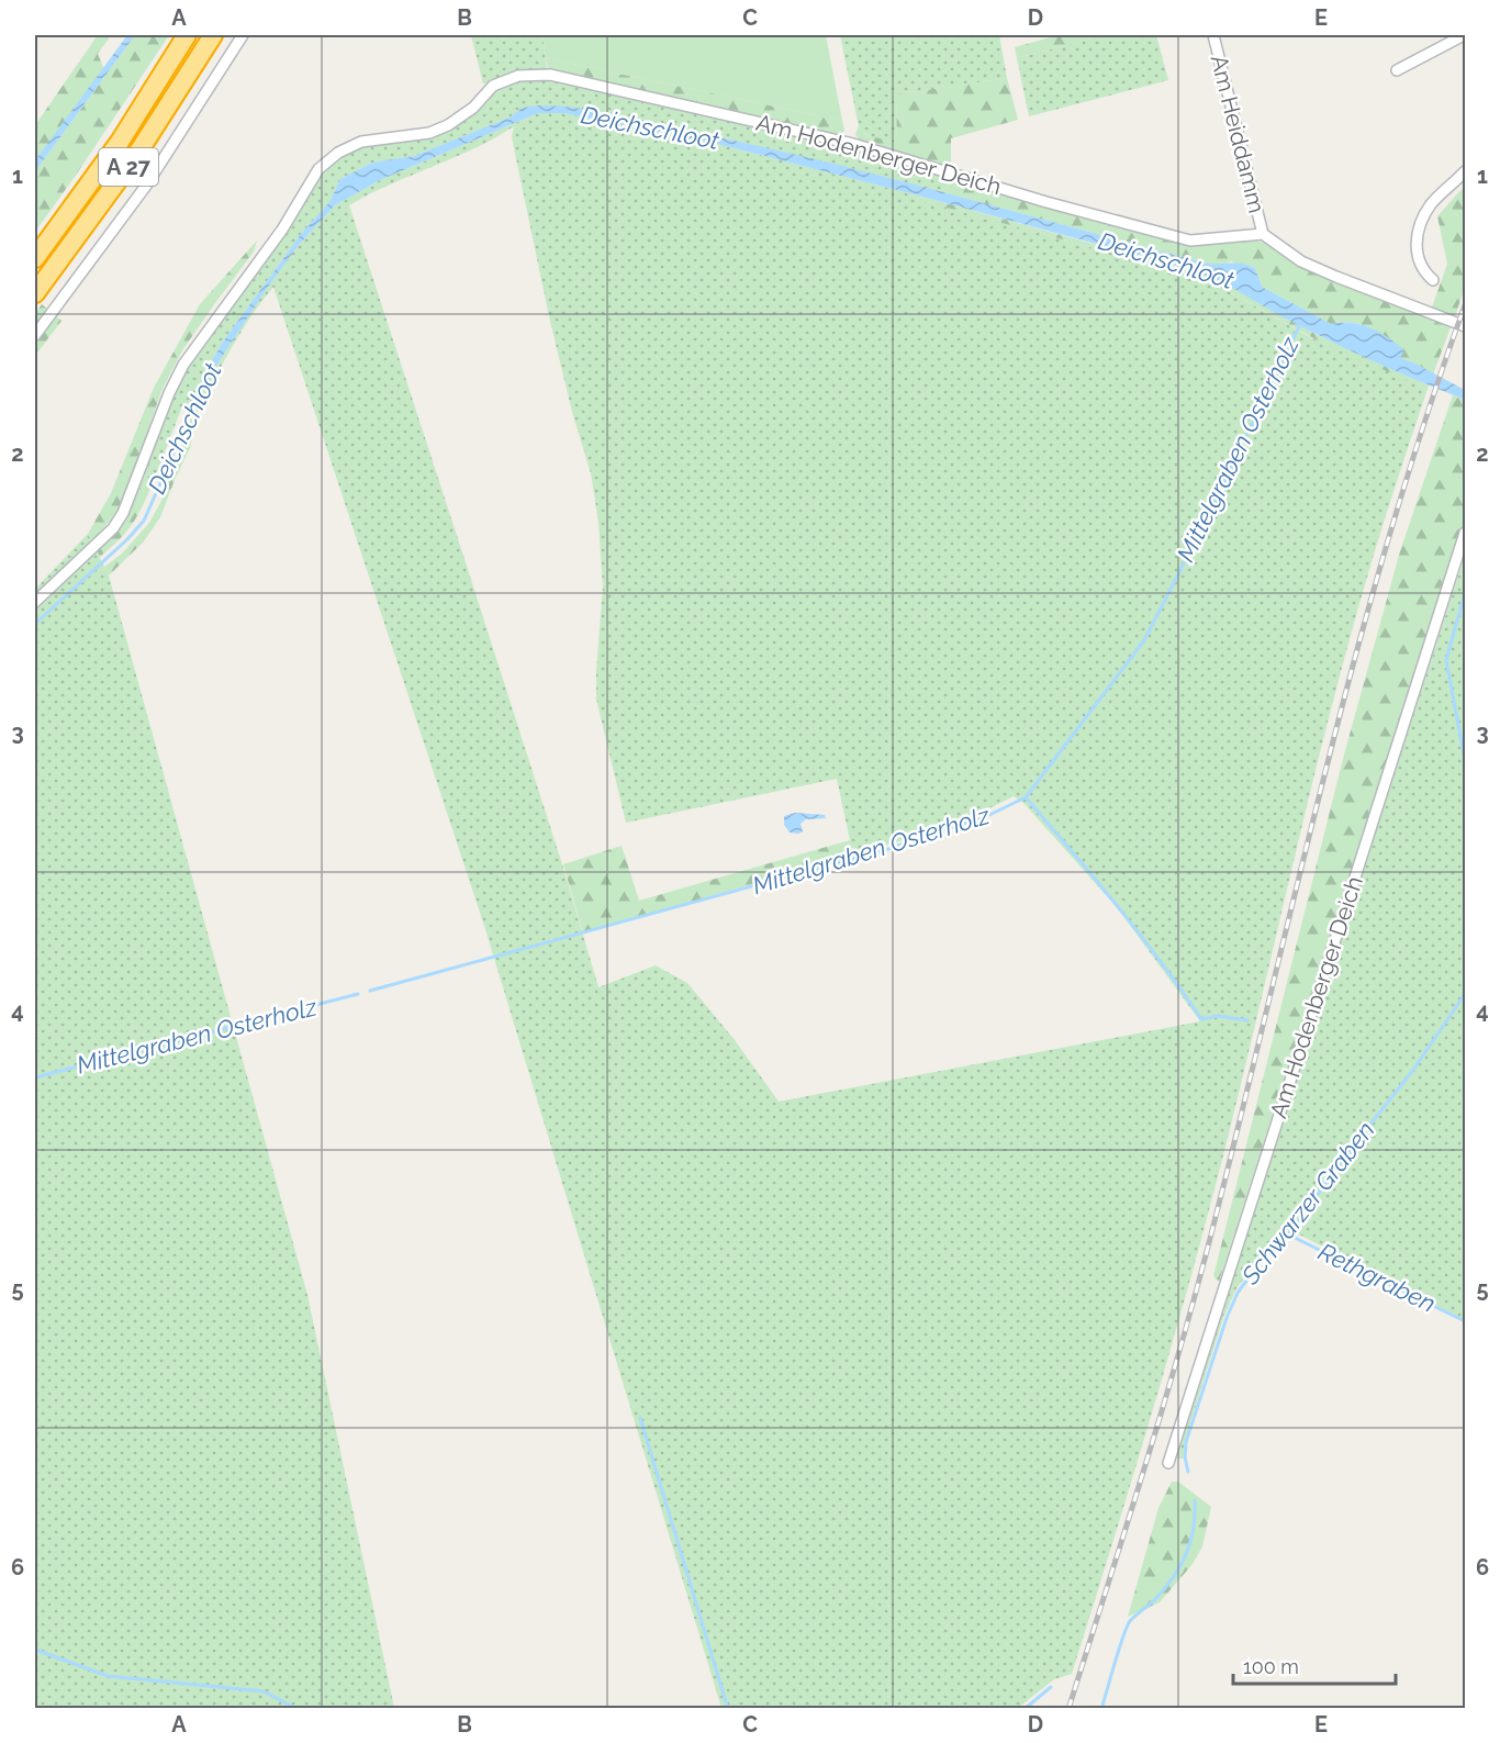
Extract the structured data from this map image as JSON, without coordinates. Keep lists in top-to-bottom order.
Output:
{
  "streets": {
    "highway": ["A 27"],
    "street": ["Am Heiddamm", "Am Hodenberger Deich"]
  },
  "crossings": [
    ["Am Heiddamm", "Am Hodenberger Deich"]
  ],
  "water": [
    "Deichschloot",
    "Mittelgraben Osterholz",
    "Schwarzer Graben",
    "Rethgraben"
  ],
  "scale_bar": "100 m",
  "grid": {
    "columns": [
      "A",
      "B",
      "C",
      "D",
      "E"
    ],
    "rows": [
      "1",
      "2",
      "3",
      "4",
      "5",
      "6"
    ]
  }
}
